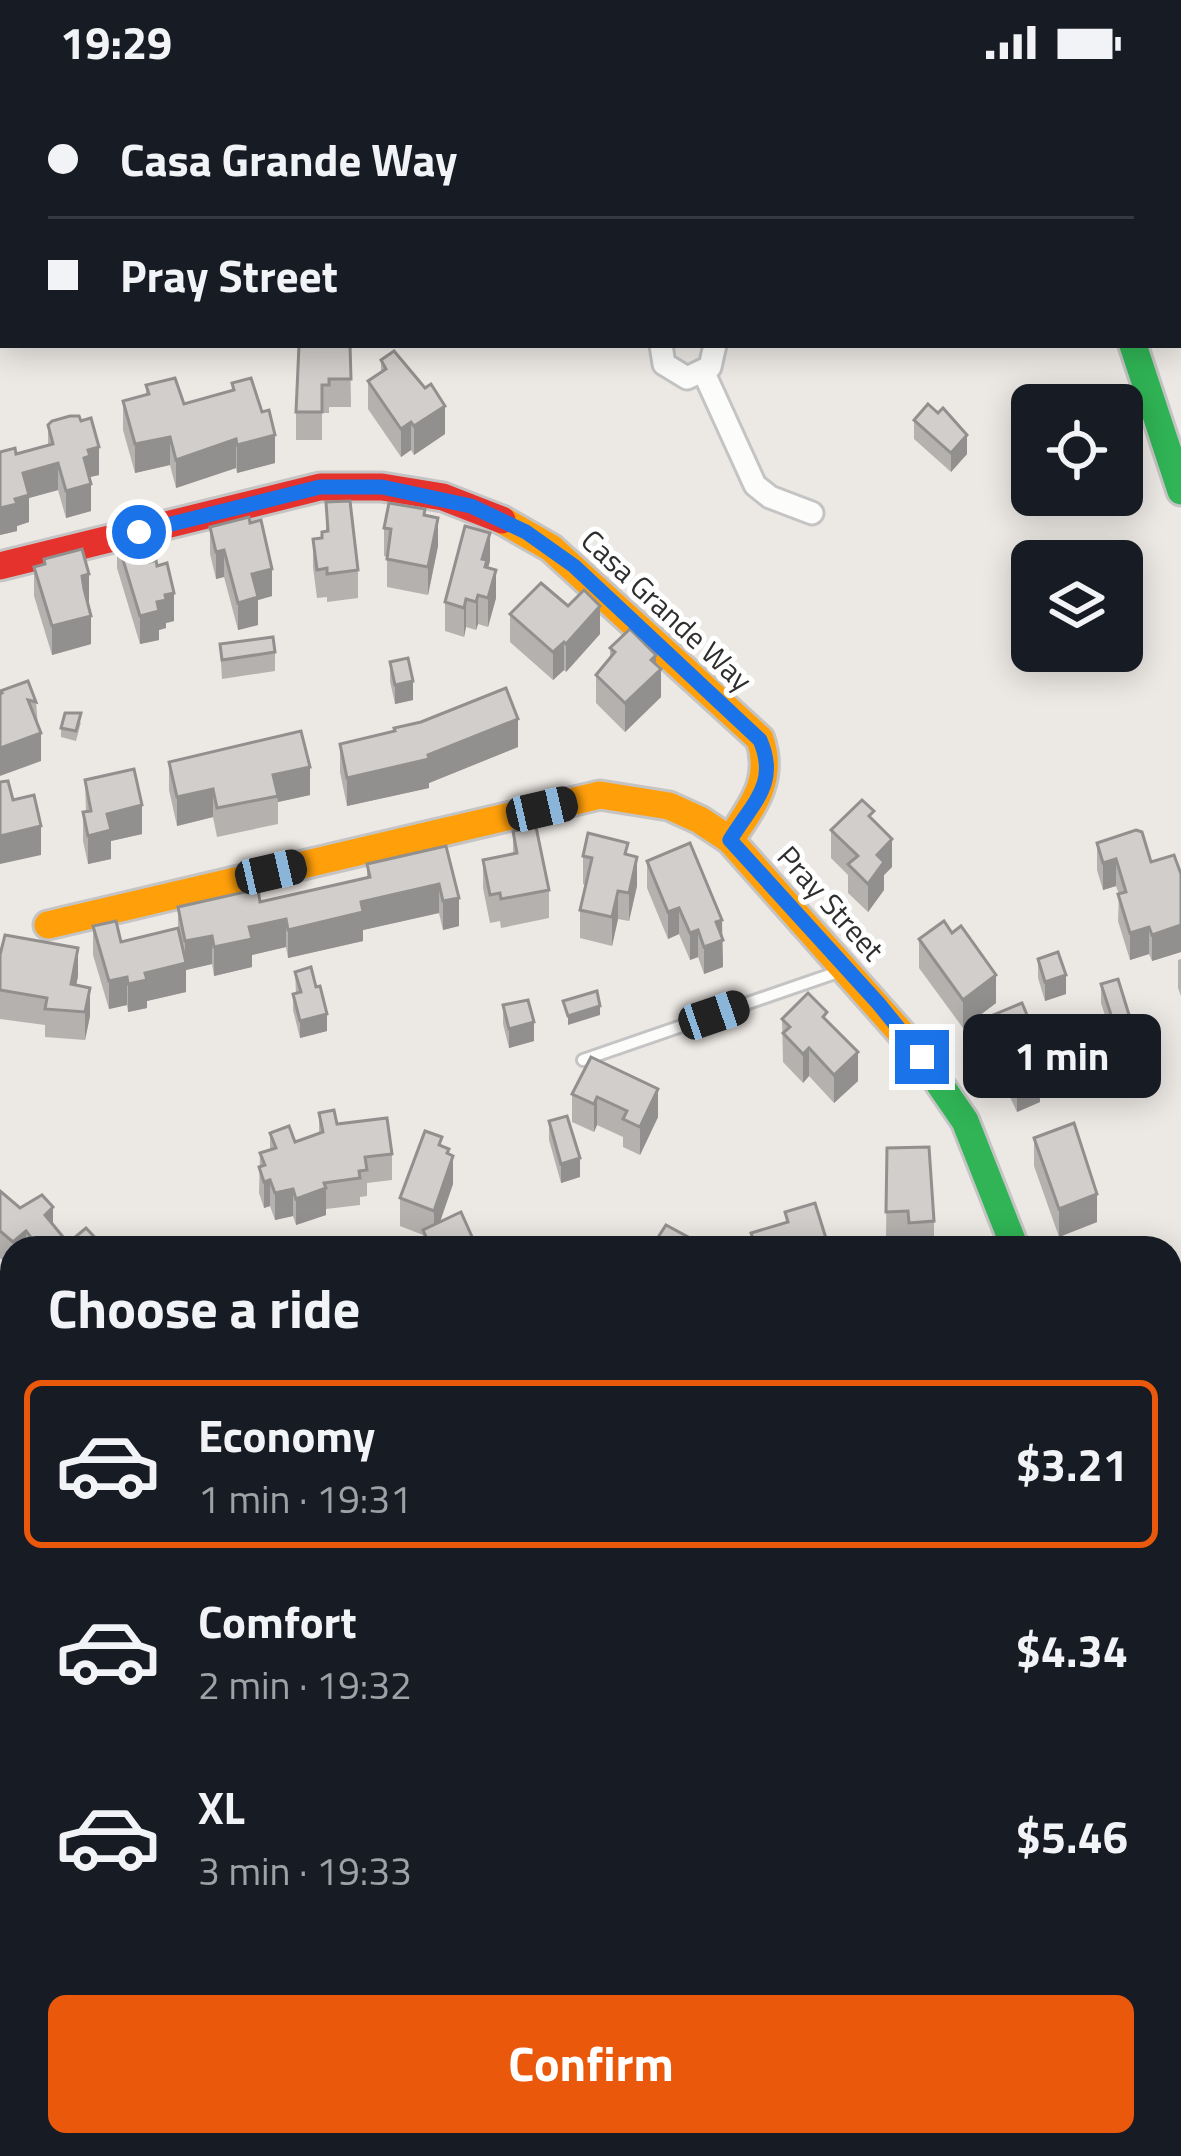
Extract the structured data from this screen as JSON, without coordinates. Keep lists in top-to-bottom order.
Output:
{
  "streets": {
    "street": ["Casa Grande Way", "Pray Street"]
  },
  "crossings": [
    ["Casa Grande Way", "Pray Street"]
  ],
  "page": {
    "status": "19:29",
    "banner": ["Casa Grande Way", "Pray Street"],
    "bubble": "1 min",
    "heading": "Choose a ride",
    "list": [
      {
        "name": "Economy",
        "note": "1 min · 19:31",
        "value": "$3.21"
      },
      {
        "name": "Comfort",
        "note": "2 min · 19:32",
        "value": "$4.34"
      },
      {
        "name": "XL",
        "note": "3 min · 19:33",
        "value": "$5.46"
      }
    ],
    "buttons": "Confirm"
  }
}
